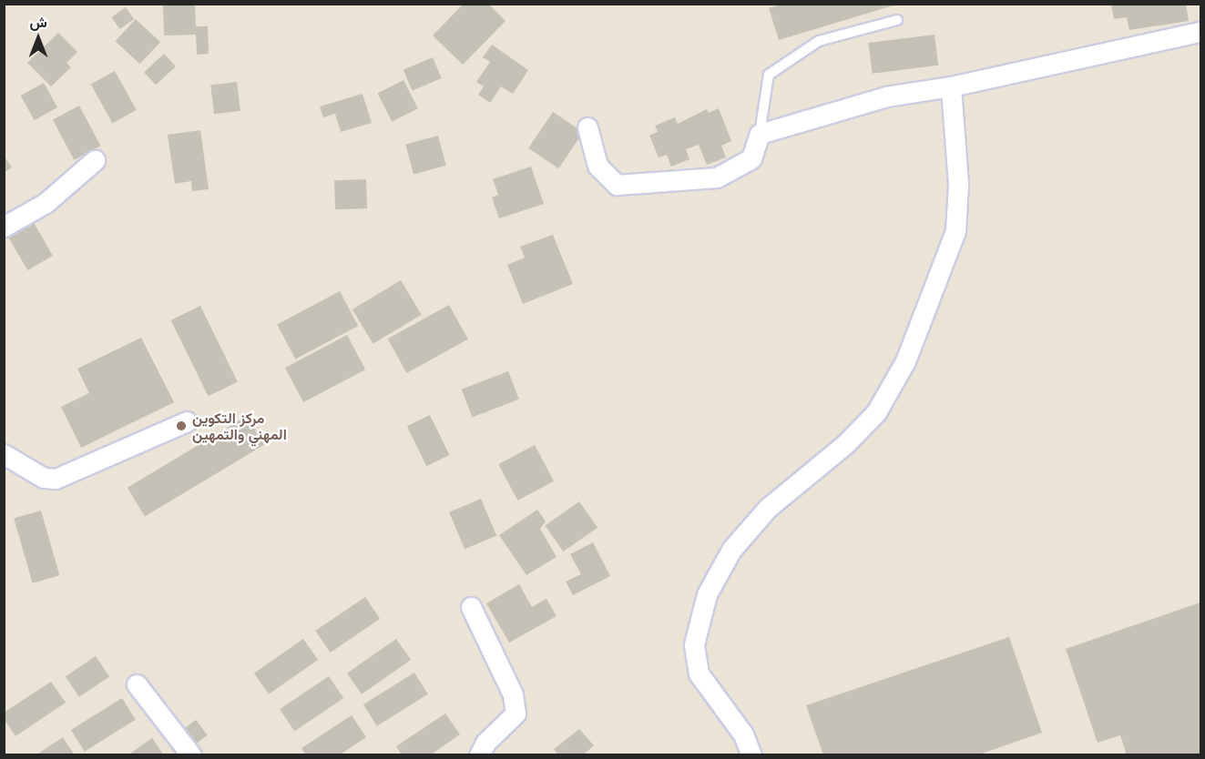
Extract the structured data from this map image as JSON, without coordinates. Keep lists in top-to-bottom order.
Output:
{
  "places": ["مركز التكوين المهني والتمهين"],
  "north": "top"
}
